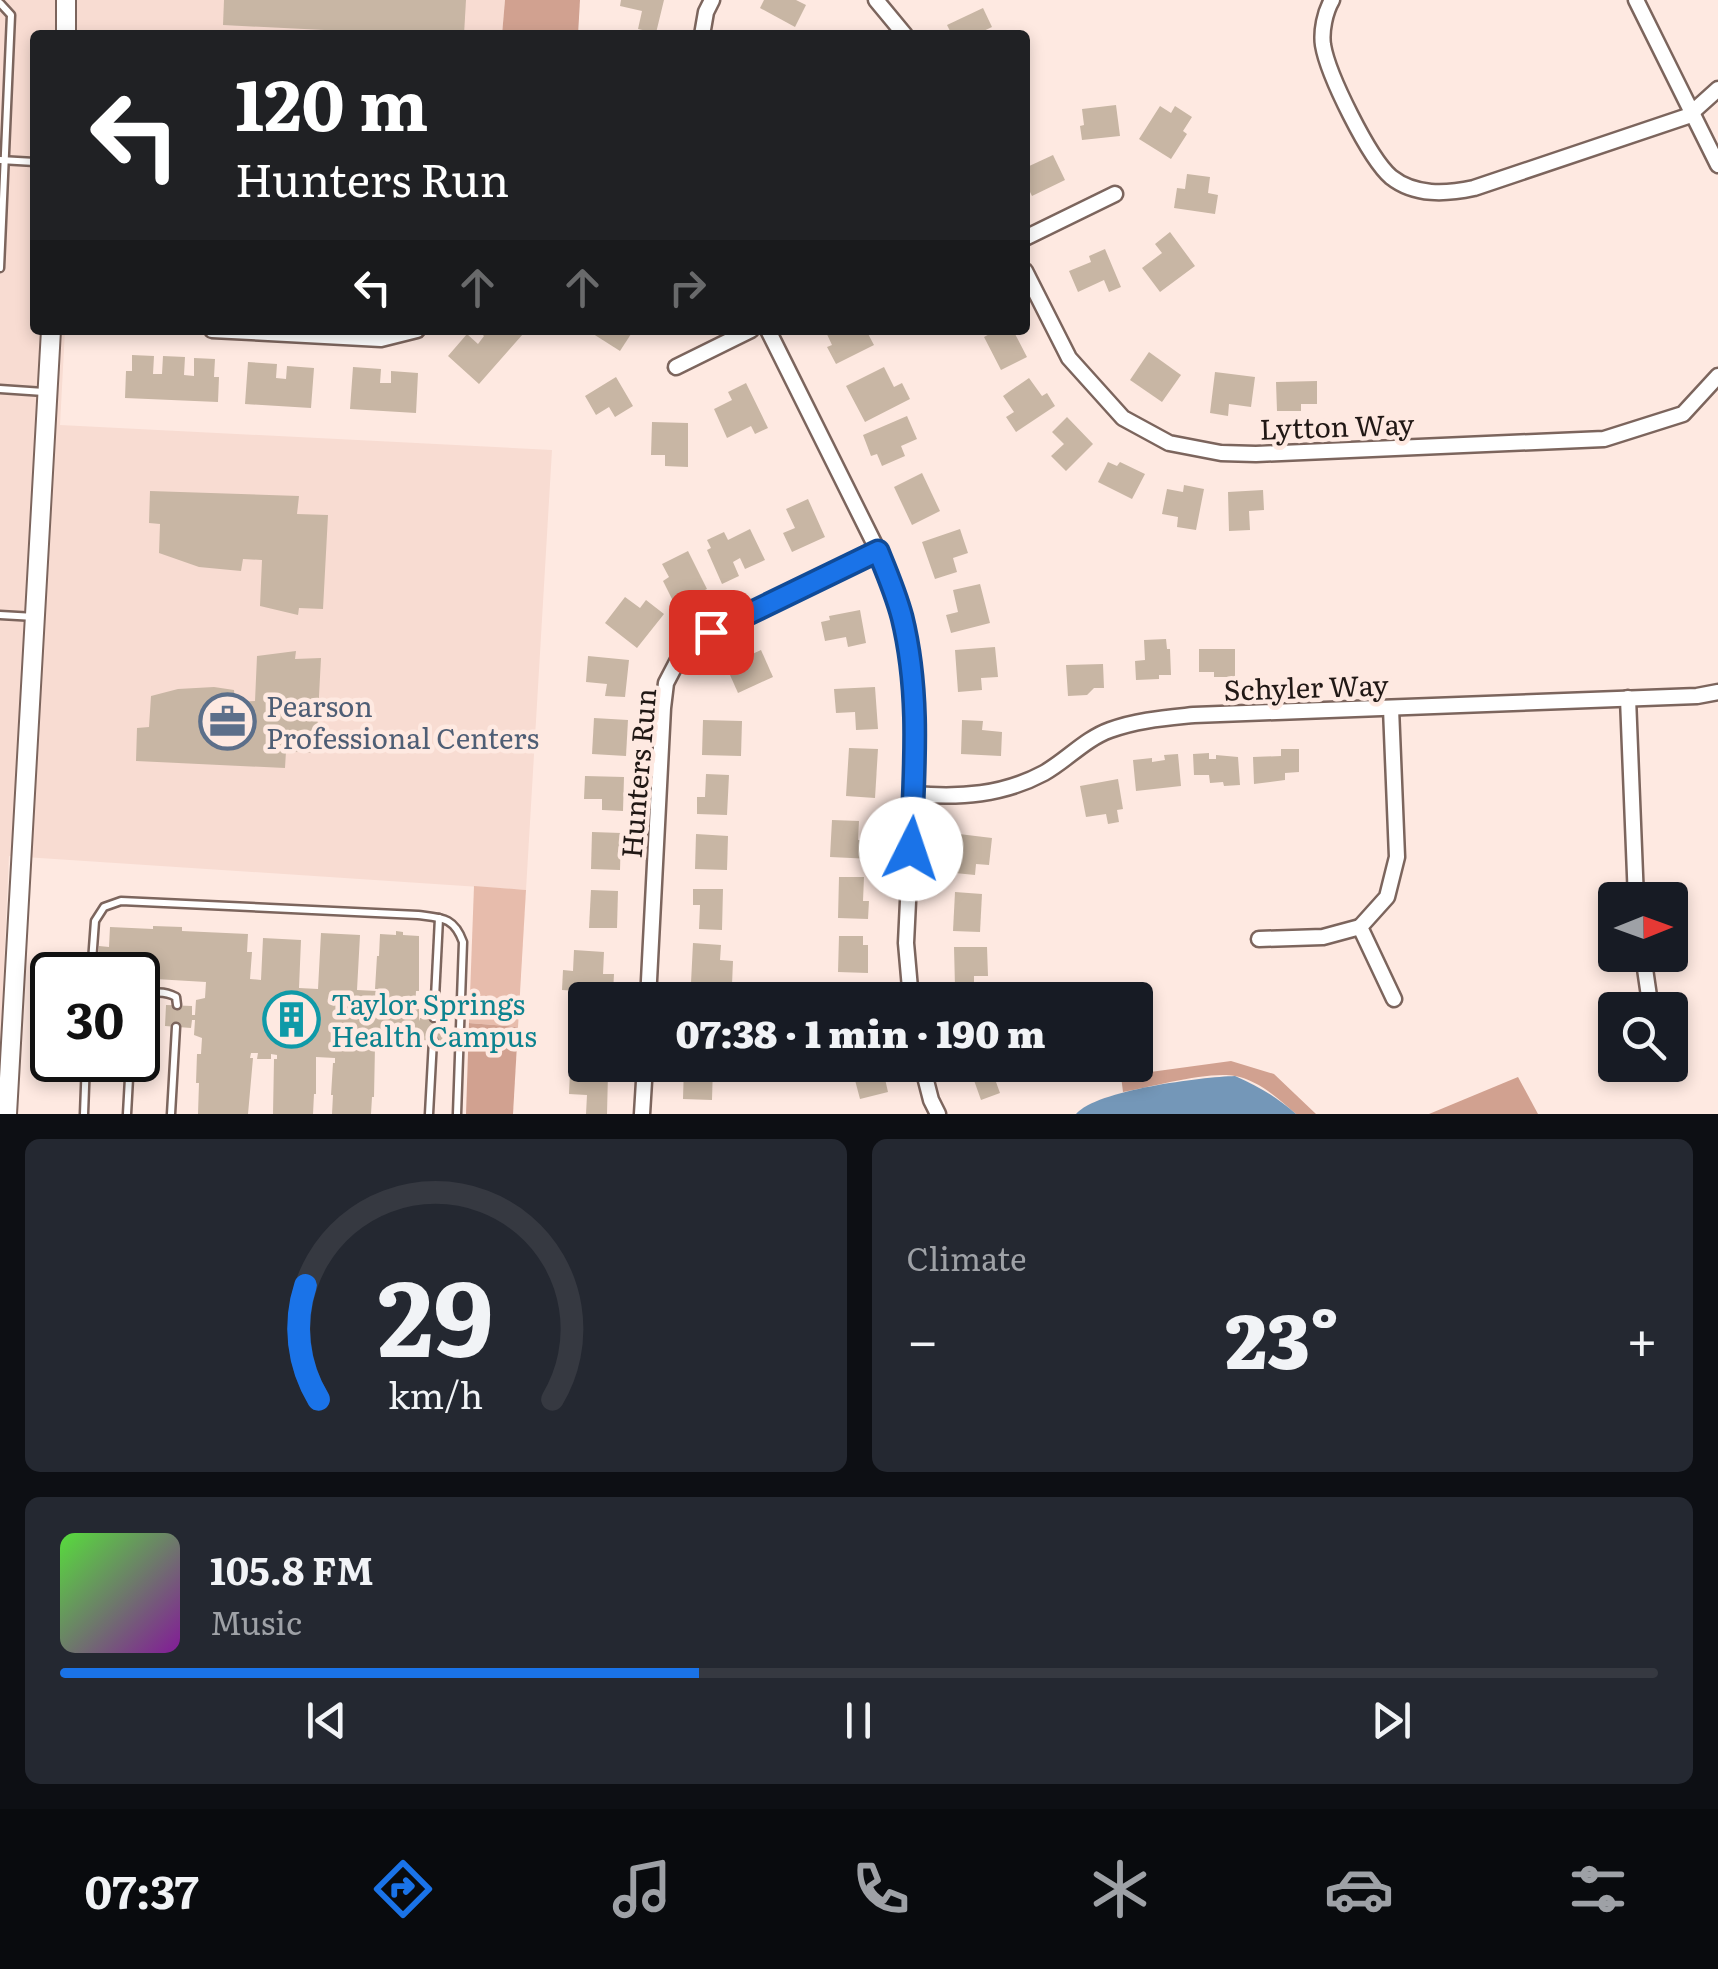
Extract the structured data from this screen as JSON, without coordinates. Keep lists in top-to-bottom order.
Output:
{
  "streets": {
    "street": ["Lytton Way", "Schyler Way", "Hunters Run"]
  },
  "places": {
    "office": ["Pearson Professional Centers"],
    "building": ["Taylor Springs Health Campus"]
  },
  "north": "right",
  "page": {
    "turn": ["120 m", "Hunters Run"],
    "limit": "30",
    "trip": "07:38 · 1 min · 190 m",
    "tile": "Climate",
    "heat": ["−", "23°", "+"],
    "song": ["105.8 FM", "Music"],
    "tabs": "07:37",
    "gauge": ["29", "km/h"]
  }
}
